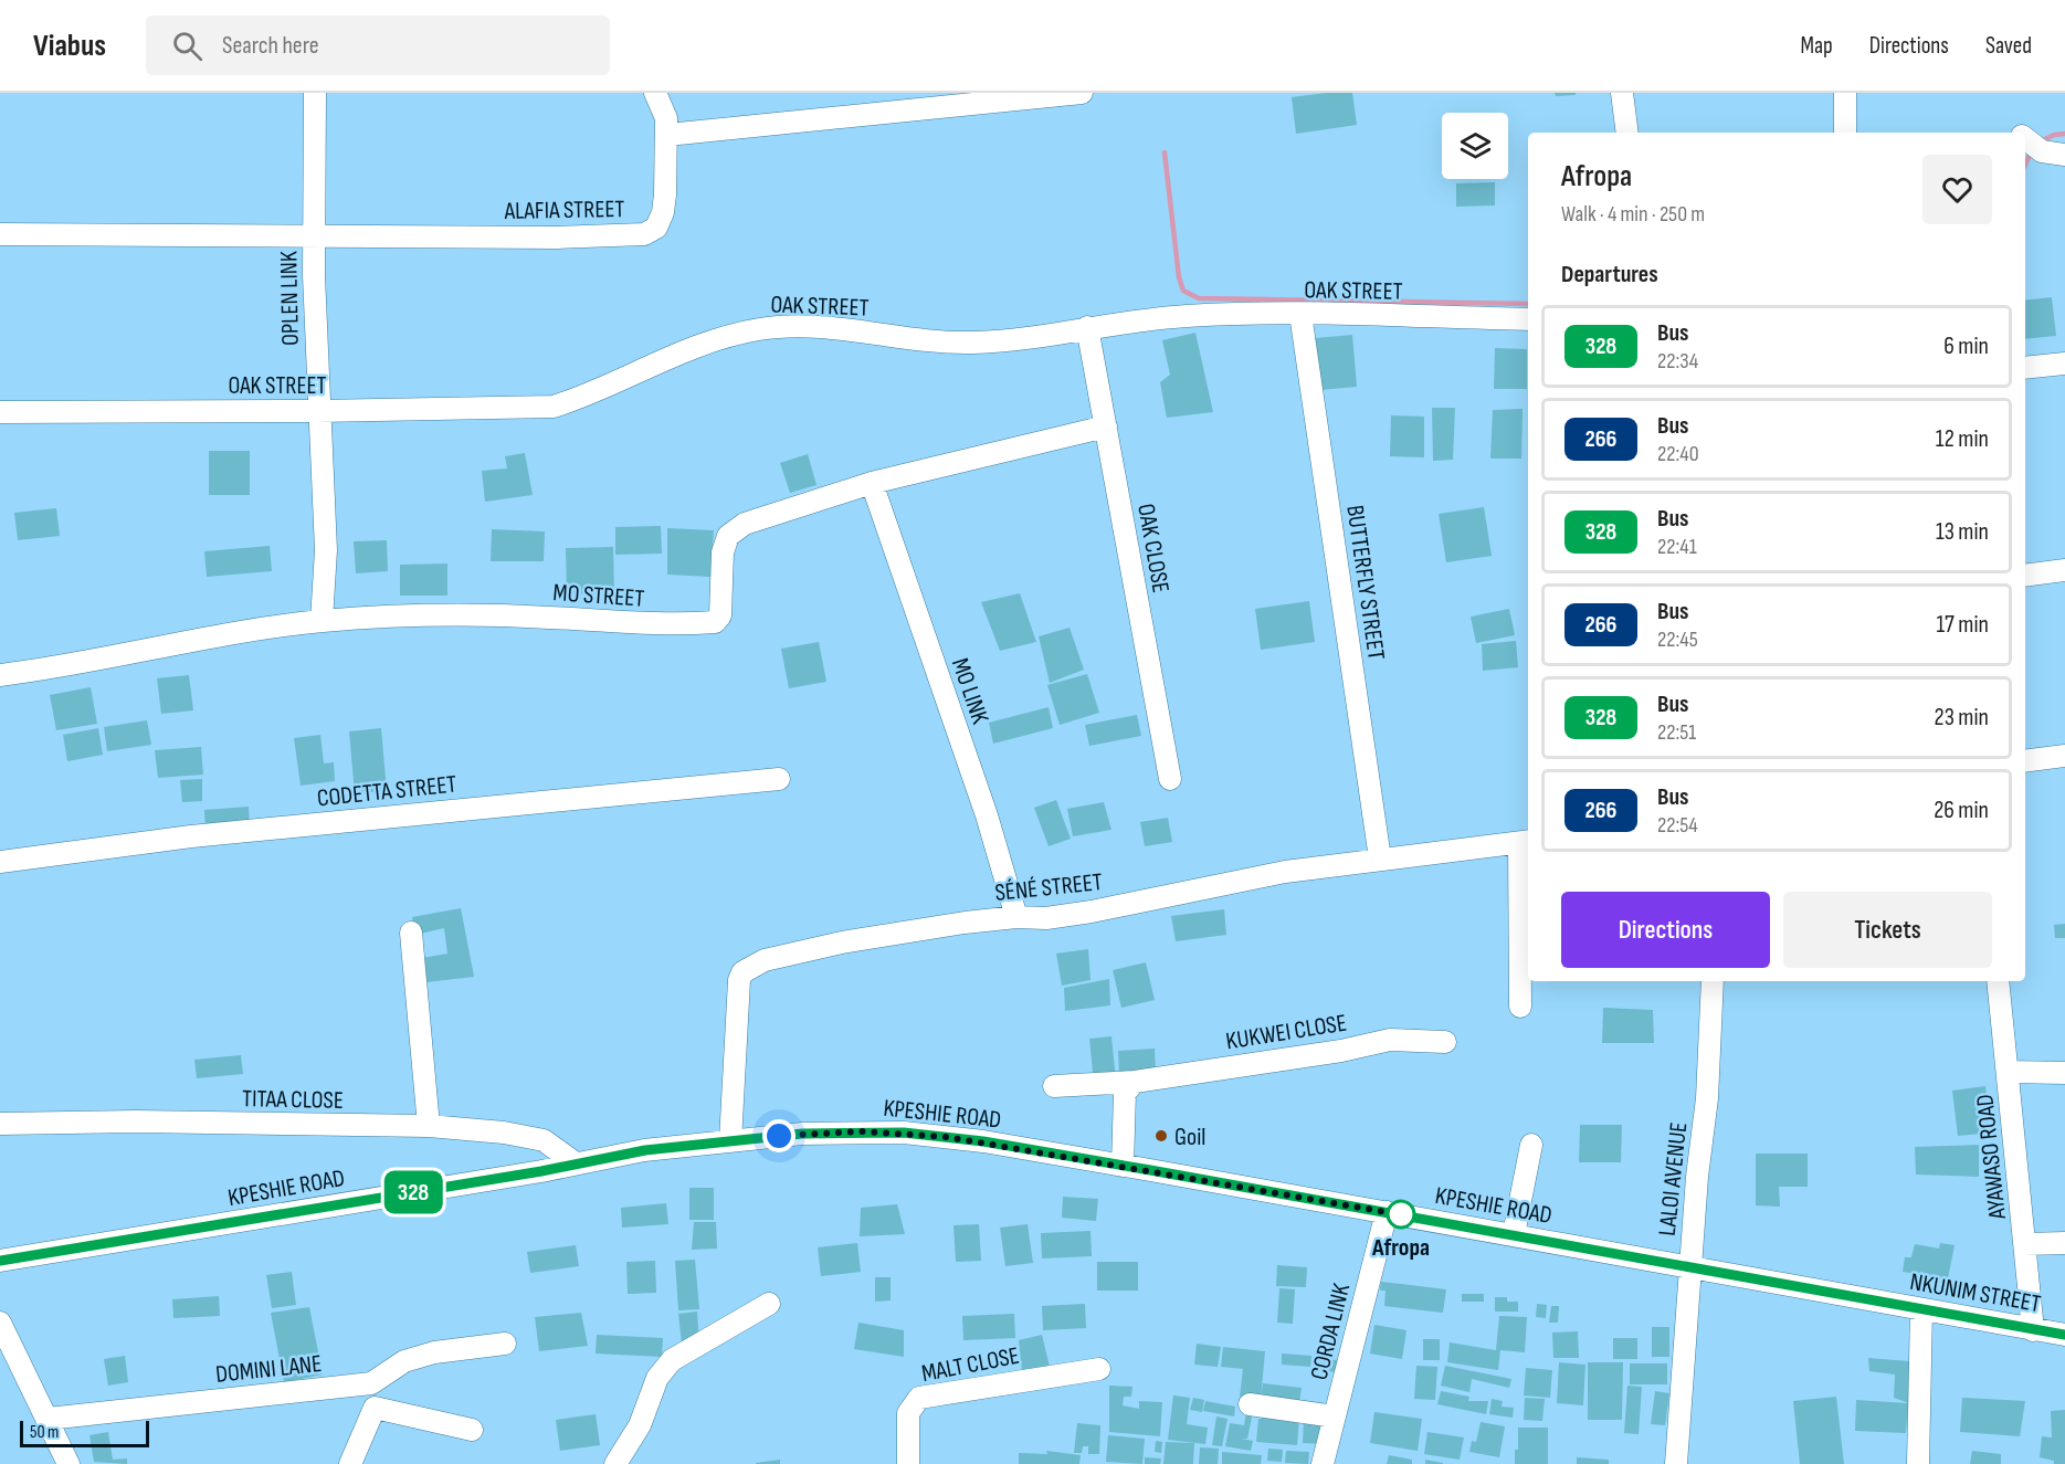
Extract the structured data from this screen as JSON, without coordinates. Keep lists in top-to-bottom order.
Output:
{
  "streets": {
    "street": [
      "ALAFIA STREET",
      "OAK STREET",
      "OPLEN LINK",
      "OAK CLOSE",
      "BUTTERFLY STREET",
      "MO STREET",
      "MO LINK",
      "CODETTA STREET",
      "SÉNÉ STREET",
      "KUKWEI CLOSE",
      "TITAA CLOSE",
      "KPESHIE ROAD",
      "AYAWASO ROAD",
      "LALOI AVENUE",
      "NKUNIM STREET",
      "CORDA LINK",
      "MALT CLOSE",
      "DOMINI LANE"
    ]
  },
  "crossings": [
    ["ALAFIA STREET", "OPLEN LINK"],
    ["OAK STREET", "OPLEN LINK"],
    ["OAK STREET", "OAK CLOSE"],
    ["OAK STREET", "BUTTERFLY STREET"],
    ["OPLEN LINK", "MO STREET"],
    ["OAK CLOSE", "MO STREET"],
    ["BUTTERFLY STREET", "SÉNÉ STREET"],
    ["MO STREET", "MO LINK"],
    ["MO LINK", "SÉNÉ STREET"],
    ["SÉNÉ STREET", "KPESHIE ROAD"],
    ["TITAA CLOSE", "KPESHIE ROAD"],
    ["KPESHIE ROAD", "LALOI AVENUE"],
    ["KPESHIE ROAD", "NKUNIM STREET"],
    ["KPESHIE ROAD", "CORDA LINK"],
    ["AYAWASO ROAD", "NKUNIM STREET"]
  ],
  "places": ["Goil", "Afropa"],
  "lines": ["bus line 328"],
  "scale_bar": "50 m",
  "page": {
    "header": "Viabus",
    "search": "Search here",
    "nav": ["Map", "Directions", "Saved"],
    "on_map": "328",
    "heading": [
      ["Afropa", "Walk · 4 min · 250 m"],
      "Departures"
    ],
    "list": [
      {
        "mark": "328",
        "name": "Bus",
        "note": "22:34",
        "value": "6 min"
      },
      {
        "mark": "266",
        "name": "Bus",
        "note": "22:40",
        "value": "12 min"
      },
      {
        "mark": "328",
        "name": "Bus",
        "note": "22:41",
        "value": "13 min"
      },
      {
        "mark": "266",
        "name": "Bus",
        "note": "22:45",
        "value": "17 min"
      },
      {
        "mark": "328",
        "name": "Bus",
        "note": "22:51",
        "value": "23 min"
      },
      {
        "mark": "266",
        "name": "Bus",
        "note": "22:54",
        "value": "26 min"
      }
    ],
    "buttons": ["Directions", "Tickets"],
    "scale": "50 m"
  }
}
